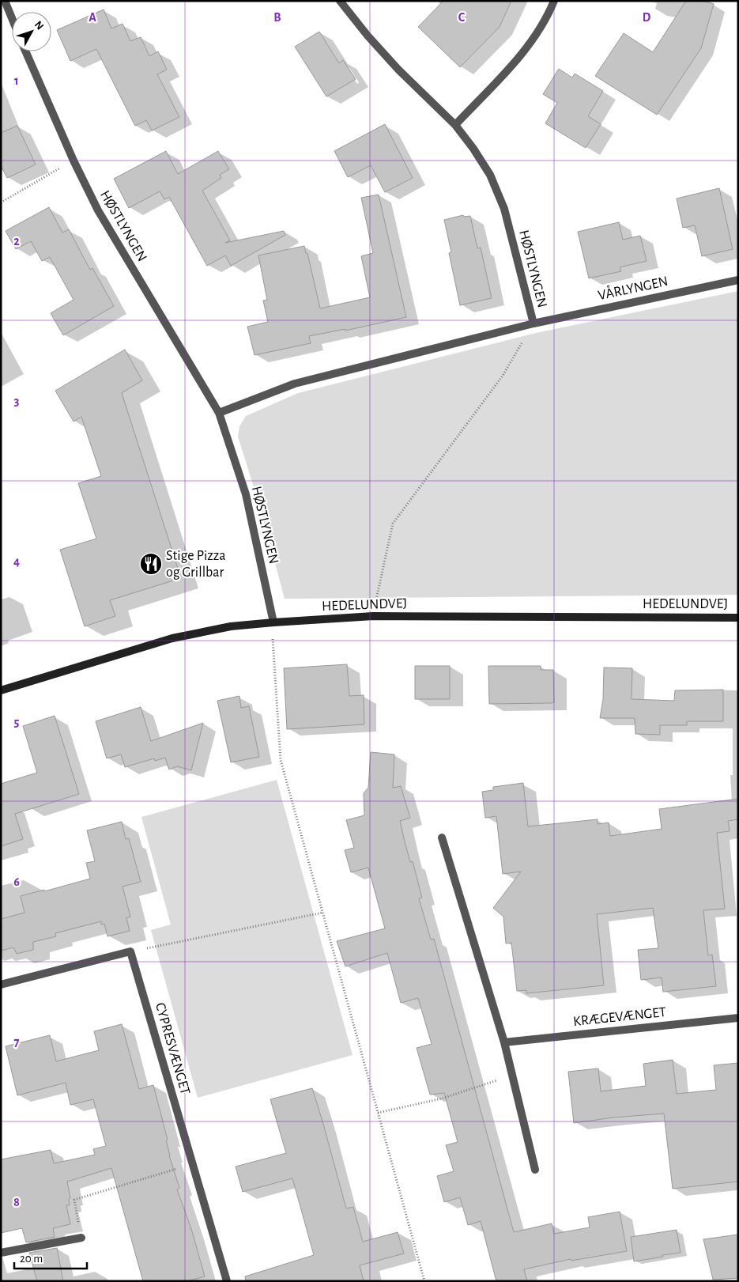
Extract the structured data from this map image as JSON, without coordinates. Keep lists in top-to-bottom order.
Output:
{
  "streets": {
    "street": [
      "HØSTLYNGEN",
      "VÅRLYNGEN",
      "HEDELUNDVEJ",
      "KRÆGEVÆNGET",
      "CYPRESVÆNGET"
    ]
  },
  "crossings": [
    ["HØSTLYNGEN", "VÅRLYNGEN"],
    ["HØSTLYNGEN", "HEDELUNDVEJ"]
  ],
  "places": {
    "restaurant": ["Stige Pizza og Grillbar"]
  },
  "scale_bar": "20 m",
  "north": "top right",
  "grid": {
    "columns": [
      "A",
      "B",
      "C",
      "D"
    ],
    "rows": [
      "1",
      "2",
      "3",
      "4",
      "5",
      "6",
      "7",
      "8"
    ]
  }
}
